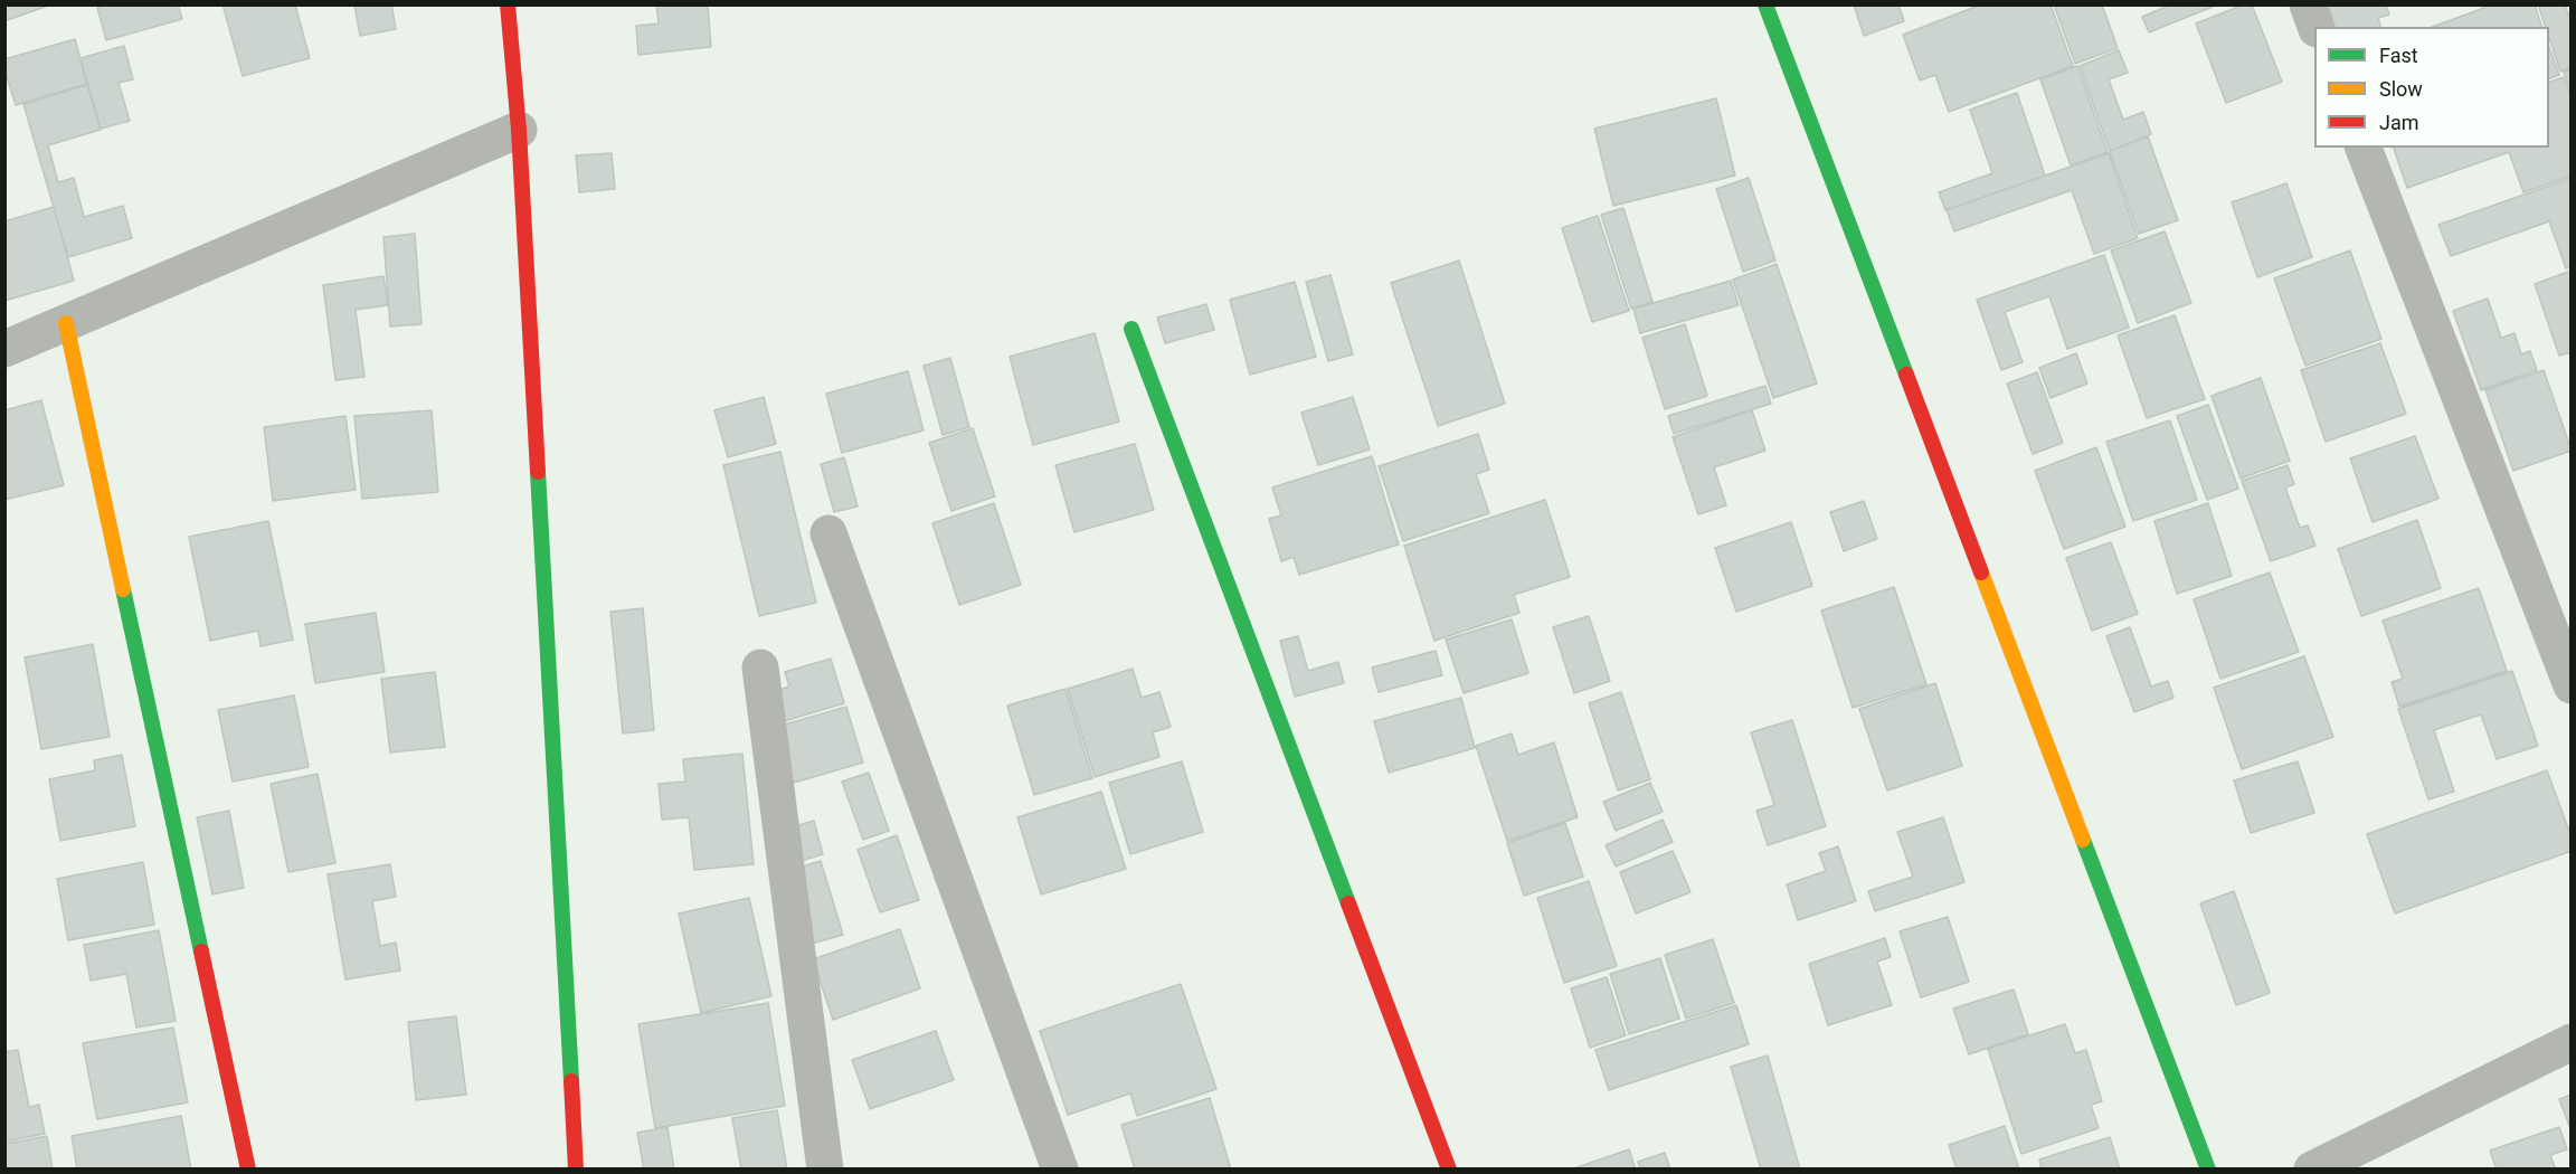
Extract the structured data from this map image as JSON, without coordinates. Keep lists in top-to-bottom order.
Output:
{
  "legend": ["Fast", "Slow", "Jam"]
}
